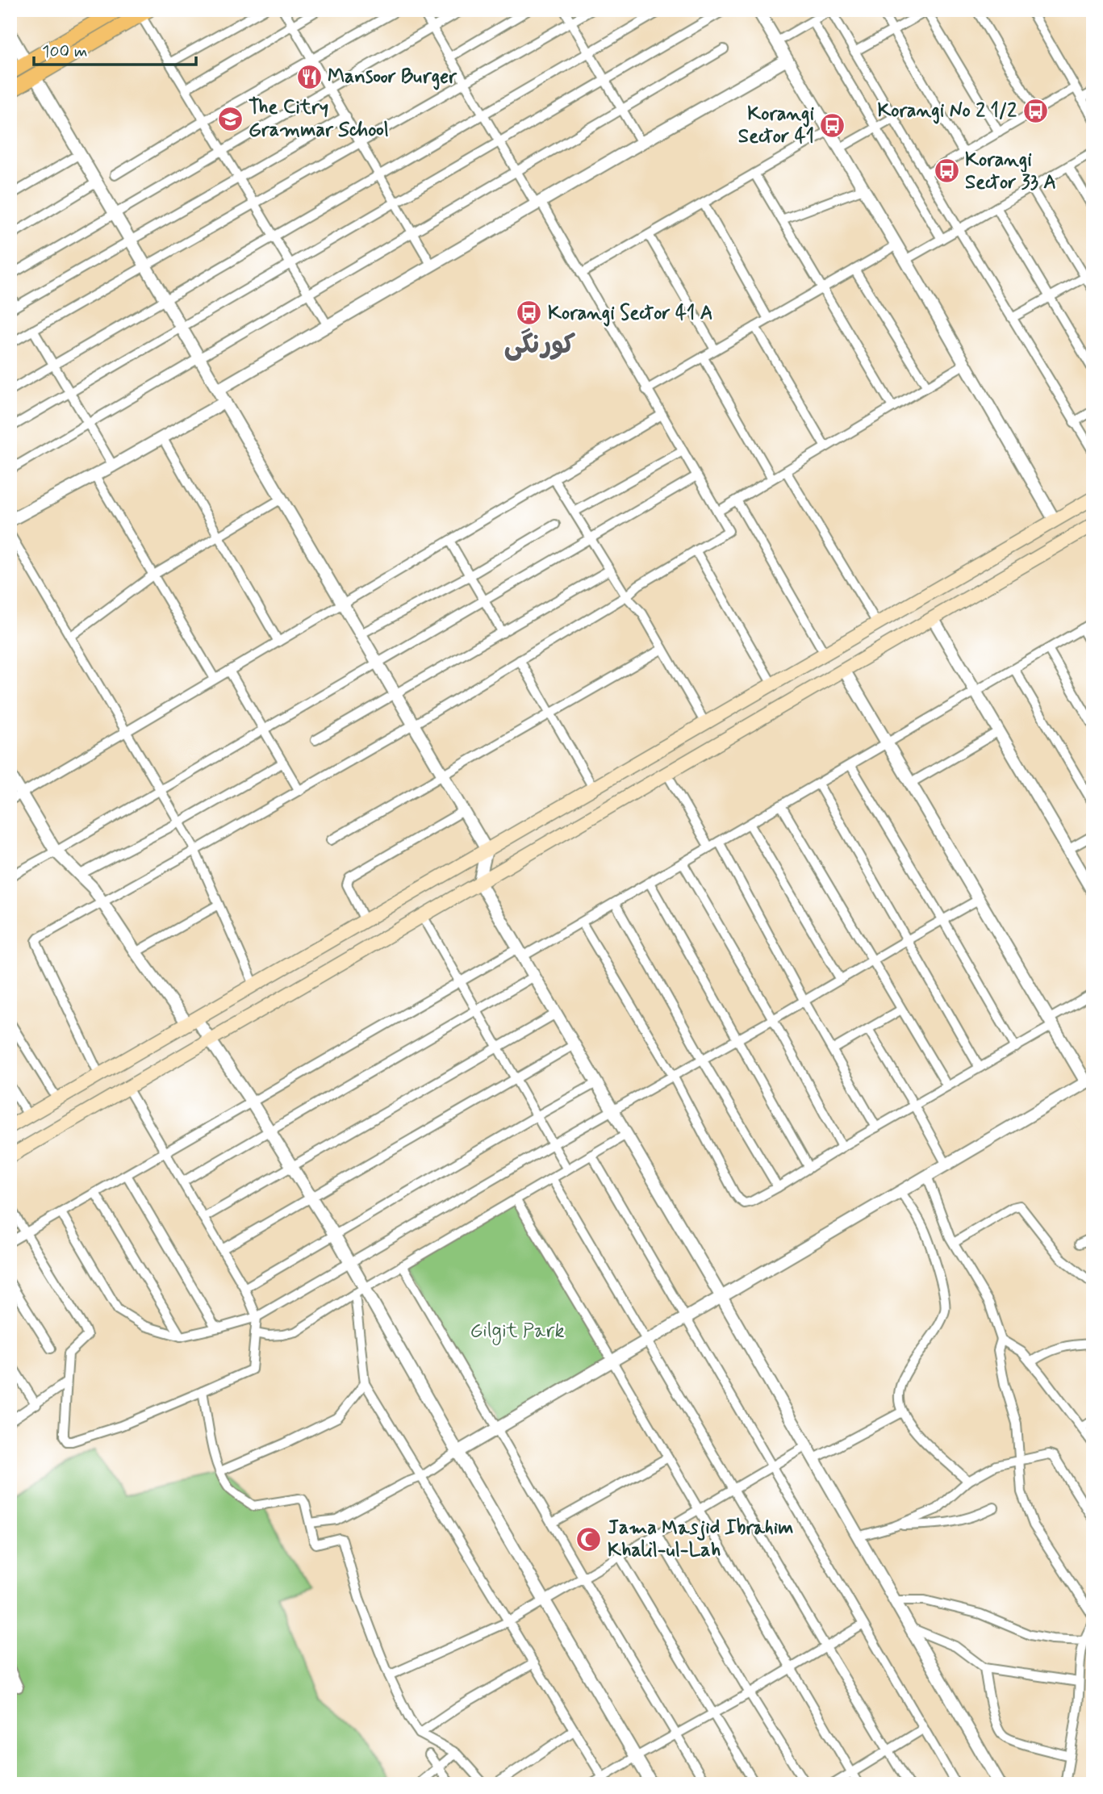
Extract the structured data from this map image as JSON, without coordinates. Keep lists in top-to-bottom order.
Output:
{
  "districts": ["کورنگی"],
  "parks": ["Gilgit Park"],
  "places": {
    "restaurant": ["Mansoor Burger"],
    "bus stop": [
      "Korangi No 2 1/2",
      "Korangi Sector 41",
      "Korangi Sector 33 A",
      "Korangi Sector 41 A"
    ],
    "school or university": ["The Citry Grammar School"],
    "mosque": ["Jama Masjid Ibrahim Khalil-ul-Lah"]
  },
  "scale_bar": "100 m"
}
